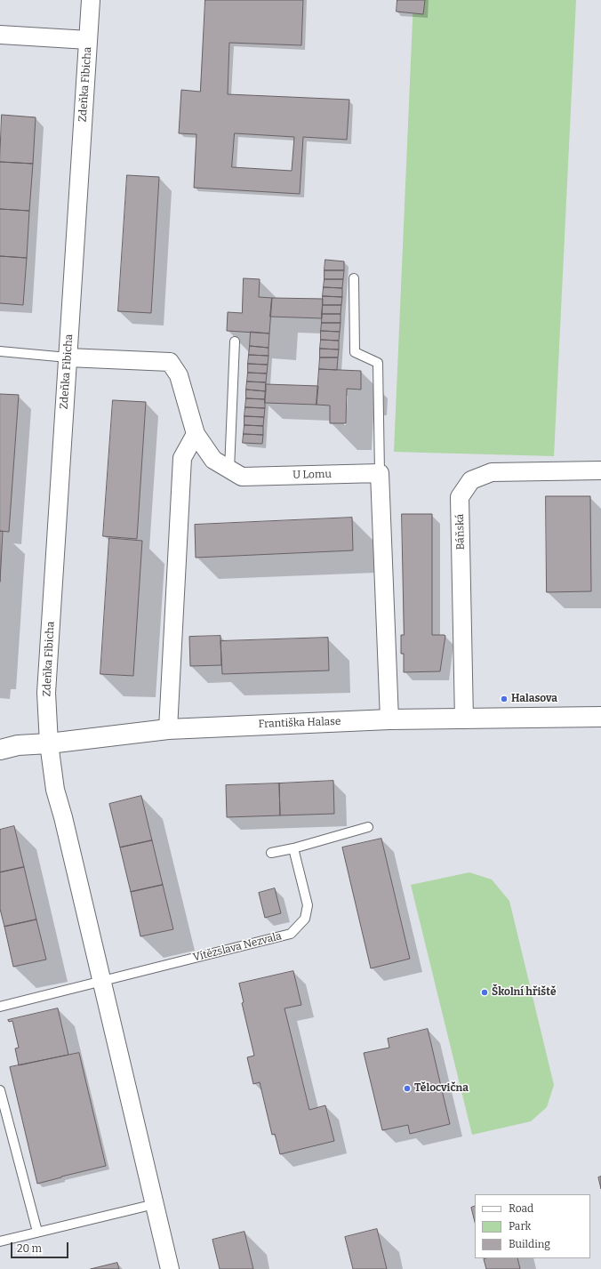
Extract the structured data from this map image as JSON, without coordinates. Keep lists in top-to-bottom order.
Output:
{
  "streets": {
    "street": [
      "Zdeňka Fibicha",
      "U Lomu",
      "Báňská",
      "Františka Halase"
    ],
    "lane": ["Vítězslava Nezvala"]
  },
  "crossings": [
    ["Zdeňka Fibicha", "U Lomu"],
    ["Zdeňka Fibicha", "Františka Halase"],
    ["Báňská", "Františka Halase"]
  ],
  "places": ["Halasova", "Školní hřiště", "Tělocvična"],
  "legend": ["Road", "Park", "Building"],
  "scale_bar": "20 m"
}
